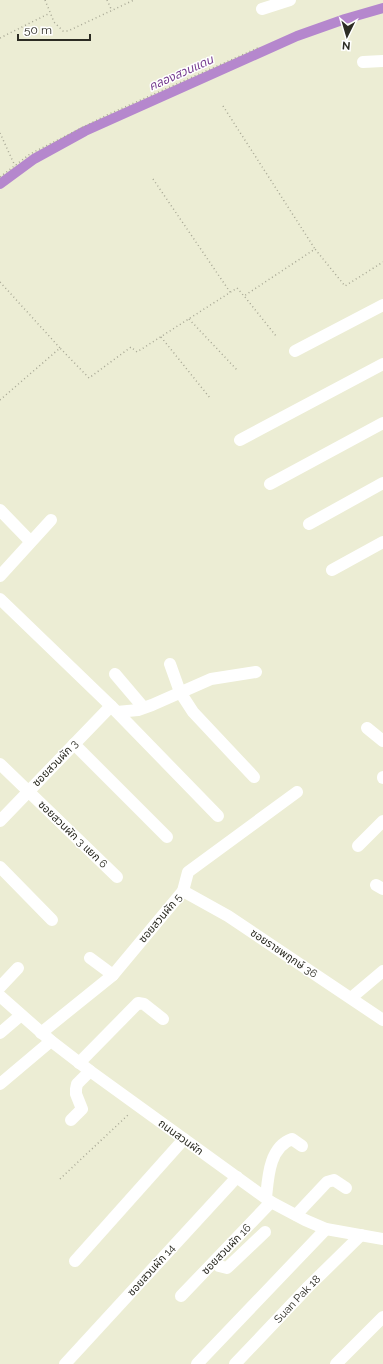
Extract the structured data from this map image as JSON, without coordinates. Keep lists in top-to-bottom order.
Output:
{
  "streets": {
    "street": [
      "ซอยสวนผัก 3",
      "ซอยสวนผัก 3 แยก 6",
      "ซอยสวนผัก 5",
      "ซอยราชพฤกษ์ 36",
      "ถนนสวนผัก",
      "ซอยสวนผัก 16",
      "ซอยสวนผัก 14",
      "Suan Pak 18"
    ]
  },
  "crossings": [
    ["ซอยสวนผัก 3", "ซอยสวนผัก 3 แยก 6"],
    ["ซอยสวนผัก 5", "ซอยราชพฤกษ์ 36"],
    ["ซอยสวนผัก 5", "ถนนสวนผัก"],
    ["ถนนสวนผัก", "ซอยสวนผัก 16"],
    ["ถนนสวนผัก", "ซอยสวนผัก 14"],
    ["ถนนสวนผัก", "Suan Pak 18"]
  ],
  "water": ["คลองสวนแดน"],
  "scale_bar": "50 m",
  "north": "bottom"
}
